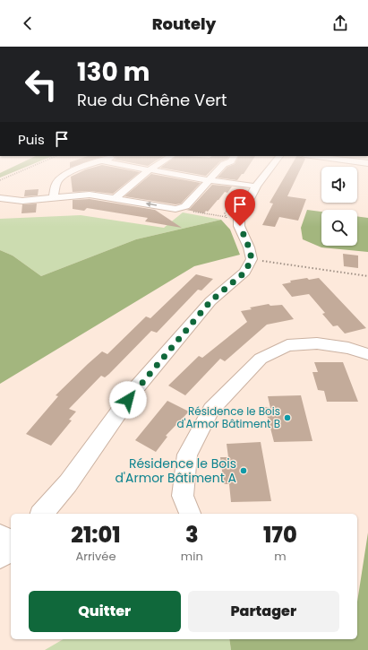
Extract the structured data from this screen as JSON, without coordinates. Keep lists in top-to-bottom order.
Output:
{
  "places": ["Résidence le Bois d'Armor Bâtiment B", "Résidence le Bois d'Armor Bâtiment A"],
  "page": {
    "header": "Routely",
    "turn": ["130 m", "Rue du Chêne Vert"],
    "then": "Puis",
    "eta": [
      "21:01",
      "Arrivée",
      "3",
      "min",
      "170",
      "m"
    ],
    "buttons": ["Quitter", "Partager"]
  }
}
